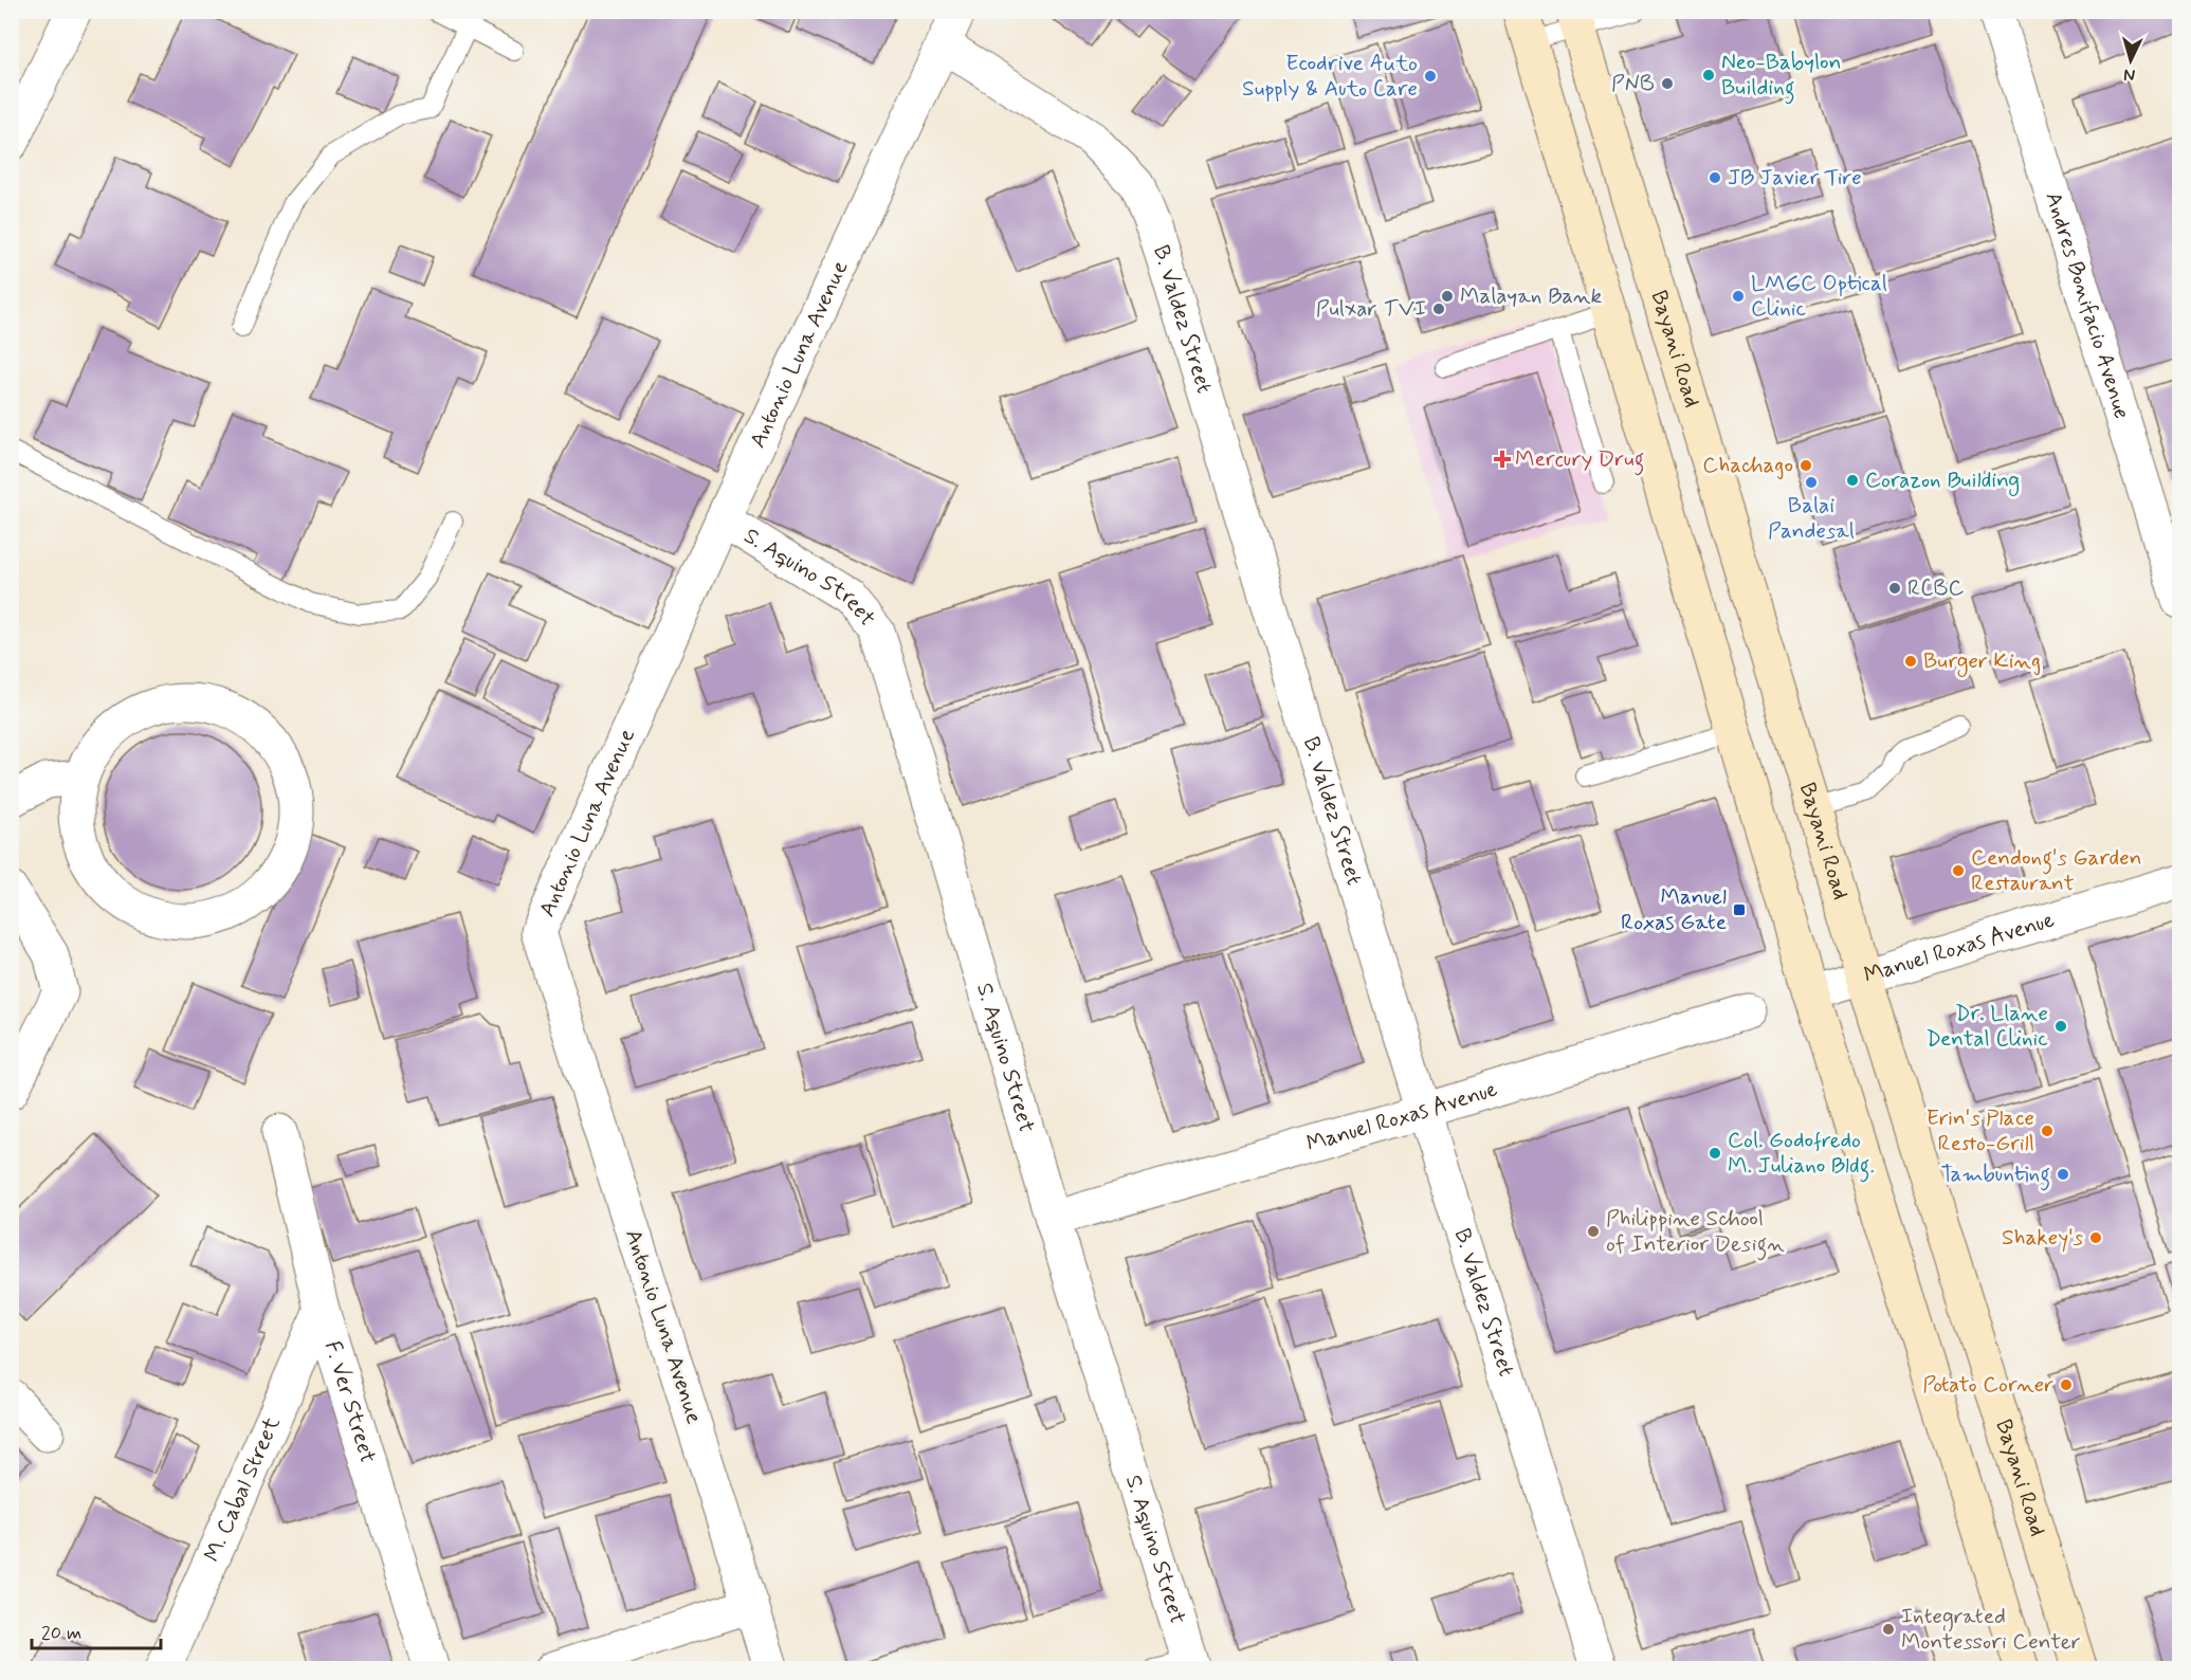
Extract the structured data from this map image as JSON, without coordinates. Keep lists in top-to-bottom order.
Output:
{
  "streets": {
    "main road": ["Bayani Road"],
    "street": [
      "Andres Bonifacio Avenue",
      "B. Valdez Street",
      "Antonio Luna Avenue",
      "S. Aquino Street",
      "Manuel Roxas Avenue",
      "F. Ver Street",
      "M. Cabal Street"
    ]
  },
  "crossings": [
    ["B. Valdez Street", "Antonio Luna Avenue"],
    ["B. Valdez Street", "Manuel Roxas Avenue"],
    ["Bayani Road", "Manuel Roxas Avenue"],
    ["Antonio Luna Avenue", "S. Aquino Street"],
    ["S. Aquino Street", "Manuel Roxas Avenue"],
    ["F. Ver Street", "M. Cabal Street"]
  ],
  "places": {
    "other": [
      "Neo-Babylon Building",
      "Ecodrive Auto Supply & Auto Care",
      "PNB",
      "JB Javier Tire",
      "Malayan Bank",
      "LMGC Optical Clinic",
      "Pulxar TVI",
      "Chachago",
      "Corazon Building",
      "Balai Pandesal",
      "RCBC",
      "Burger King",
      "Cendong's Garden Restaurant",
      "Dr. Llane Dental Clinic",
      "Erin's Place Resto-Grill",
      "Col. Godofredo M. Juliano Bldg.",
      "Tambunting",
      "Philippine School of Interior Design",
      "Shakey's",
      "Potato Corner",
      "Integrated Montessori Center"
    ],
    "health": ["Mercury Drug"],
    "transit": ["Manuel Roxas Gate"]
  },
  "scale_bar": "20 m",
  "north": "bottom"
}
